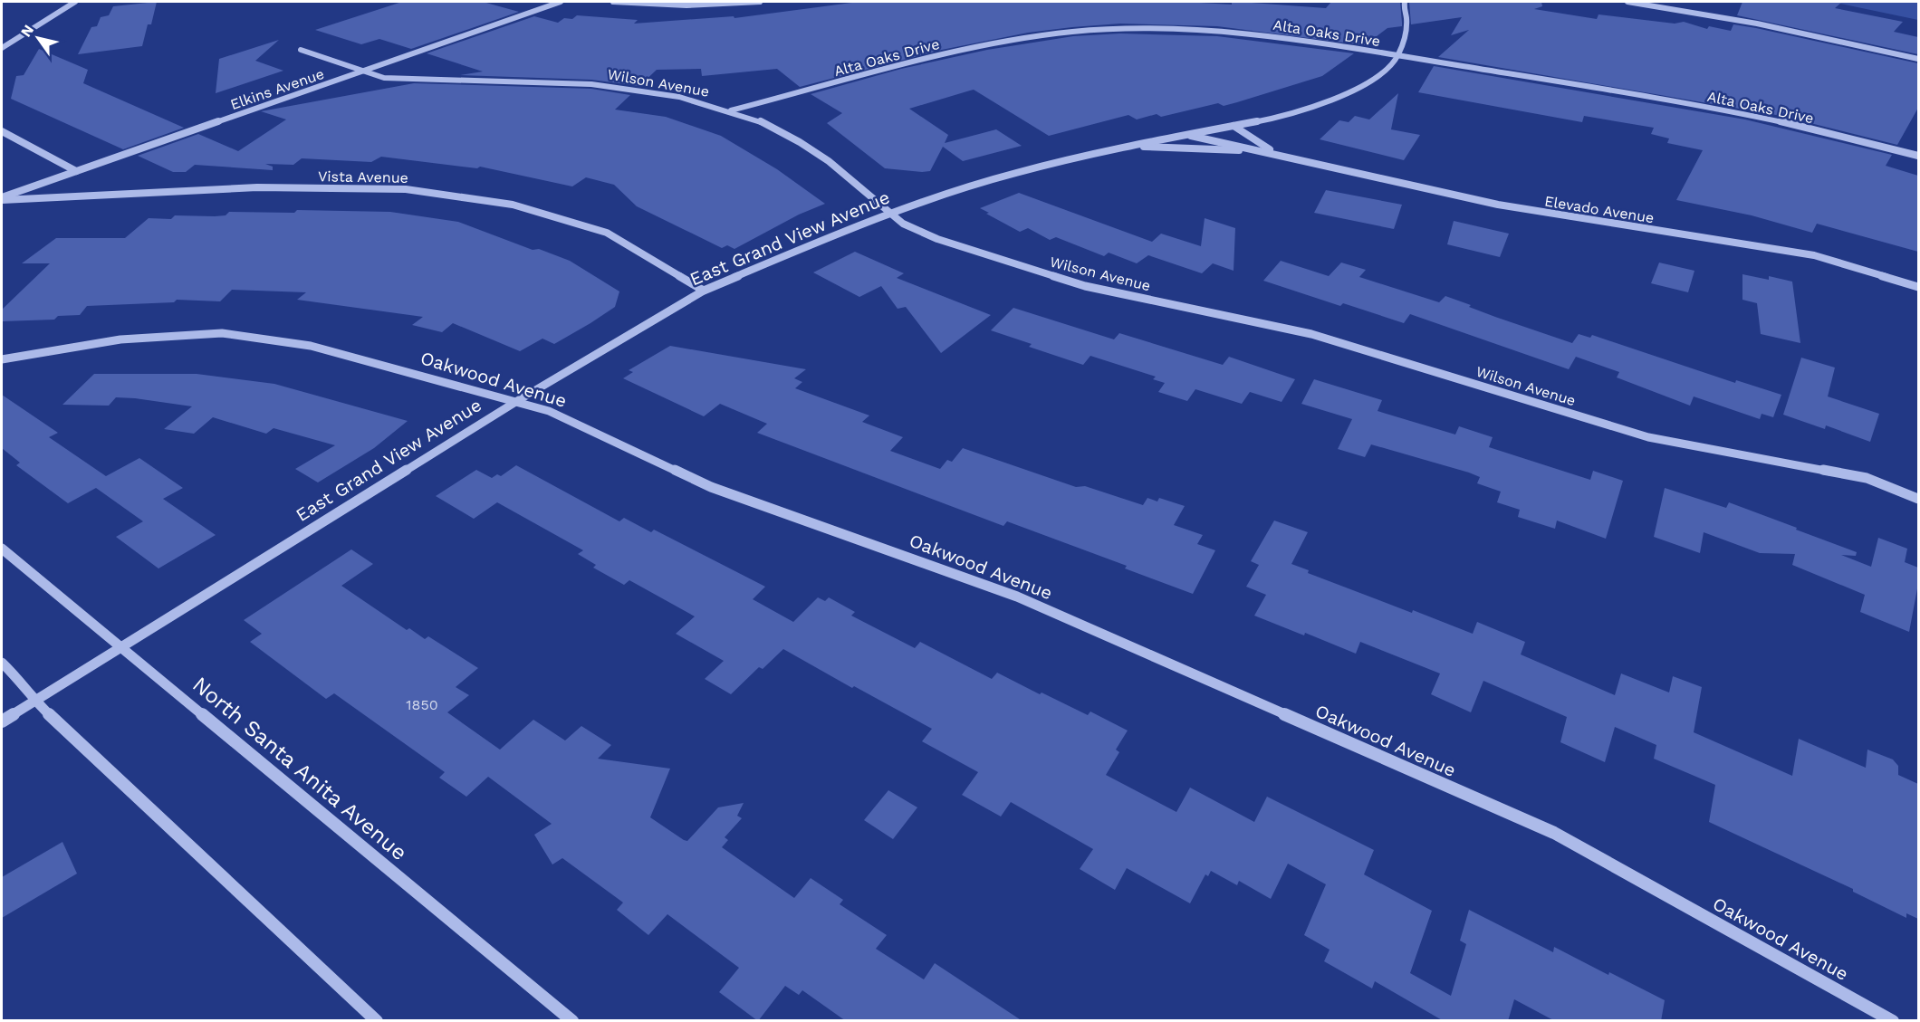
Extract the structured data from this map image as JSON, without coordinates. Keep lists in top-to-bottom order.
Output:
{
  "streets": {
    "street": [
      "Alta Oaks Drive",
      "Wilson Avenue",
      "Elkins Avenue",
      "Vista Avenue",
      "Elevado Avenue",
      "East Grand View Avenue",
      "Oakwood Avenue",
      "North Santa Anita Avenue"
    ]
  },
  "crossings": [
    ["Alta Oaks Drive", "Wilson Avenue"],
    ["Alta Oaks Drive", "East Grand View Avenue"],
    ["Wilson Avenue", "Elkins Avenue"],
    ["Wilson Avenue", "East Grand View Avenue"],
    ["Elkins Avenue", "Vista Avenue"],
    ["Vista Avenue", "East Grand View Avenue"],
    ["Elevado Avenue", "East Grand View Avenue"],
    ["East Grand View Avenue", "Oakwood Avenue"],
    ["East Grand View Avenue", "North Santa Anita Avenue"]
  ],
  "house_numbers": ["1850"],
  "north": "top left"
}
